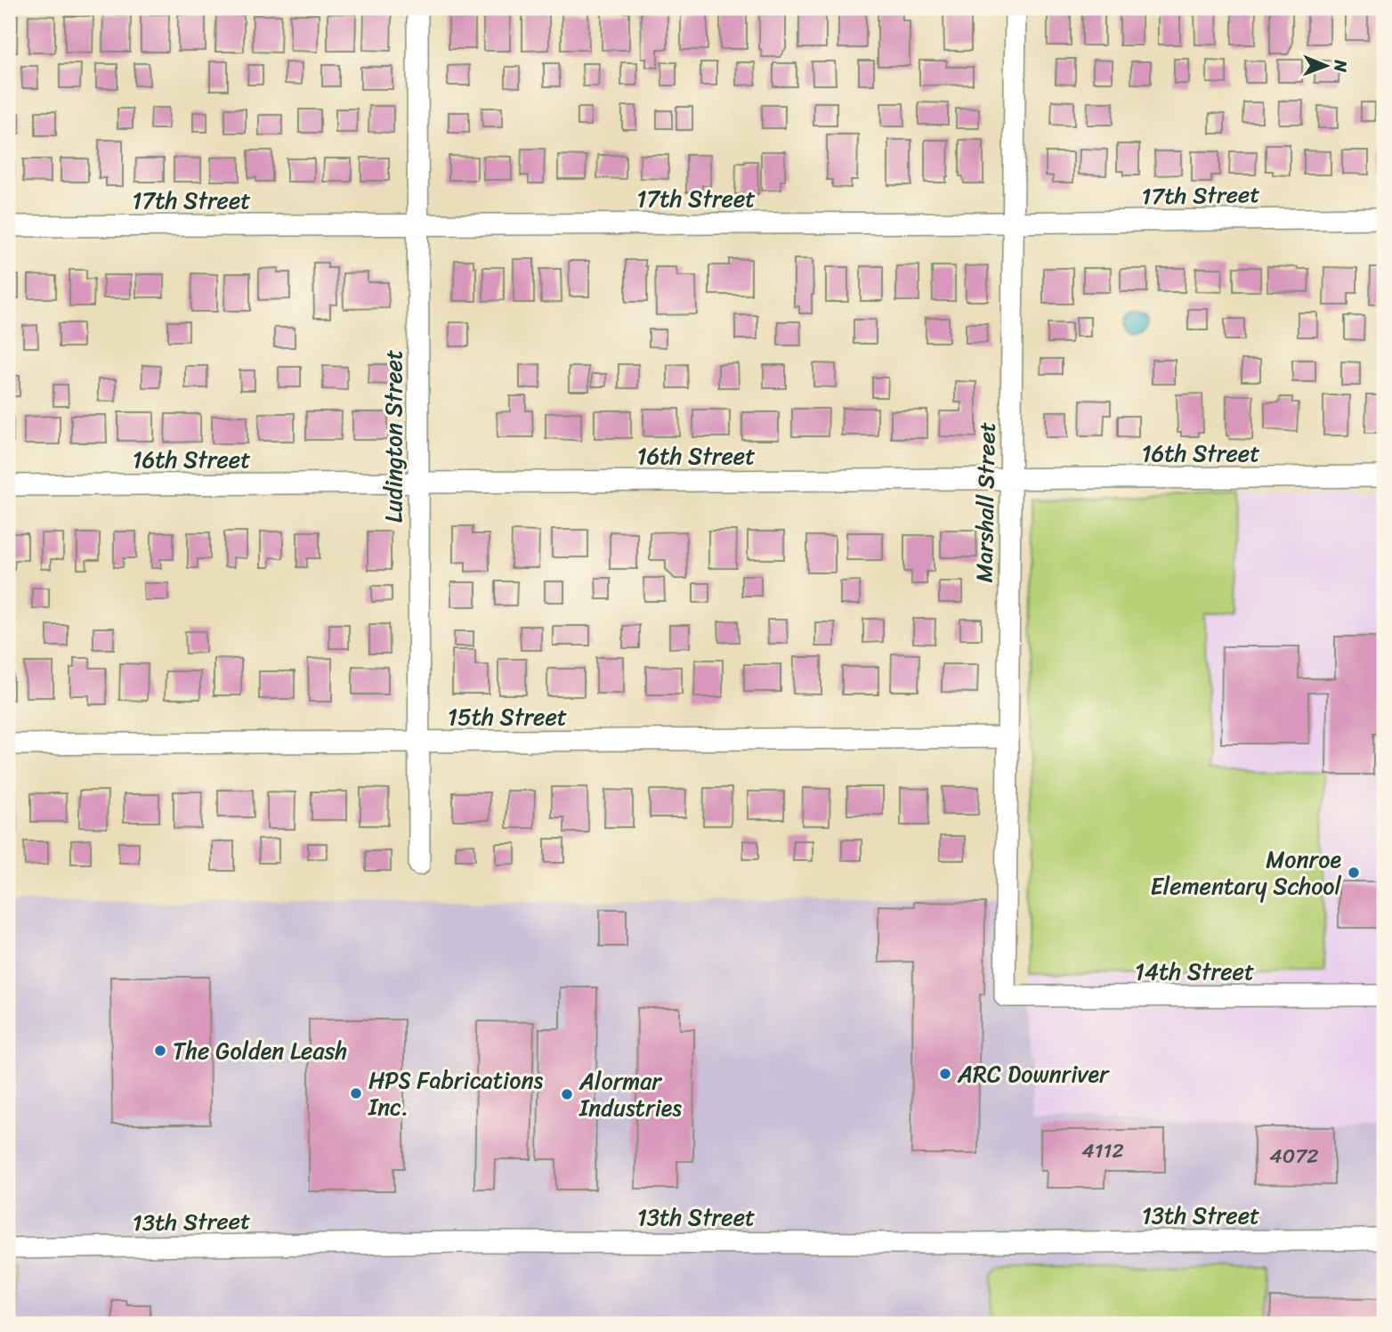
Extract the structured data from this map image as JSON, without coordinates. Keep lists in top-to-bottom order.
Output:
{
  "streets": {
    "street": [
      "17th Street",
      "Ludington Street",
      "16th Street",
      "Marshall Street",
      "15th Street",
      "14th Street",
      "13th Street"
    ]
  },
  "crossings": [
    ["17th Street", "Ludington Street"],
    ["17th Street", "Marshall Street"],
    ["Ludington Street", "16th Street"],
    ["Ludington Street", "15th Street"],
    ["16th Street", "Marshall Street"],
    ["Marshall Street", "15th Street"],
    ["Marshall Street", "14th Street"]
  ],
  "places": [
    "Monroe Elementary School",
    "The Golden Leash",
    "ARC Downriver",
    "HPS Fabrications Inc.",
    "Alormar Industries"
  ],
  "house_numbers": ["4112", "4072"],
  "north": "right"
}
